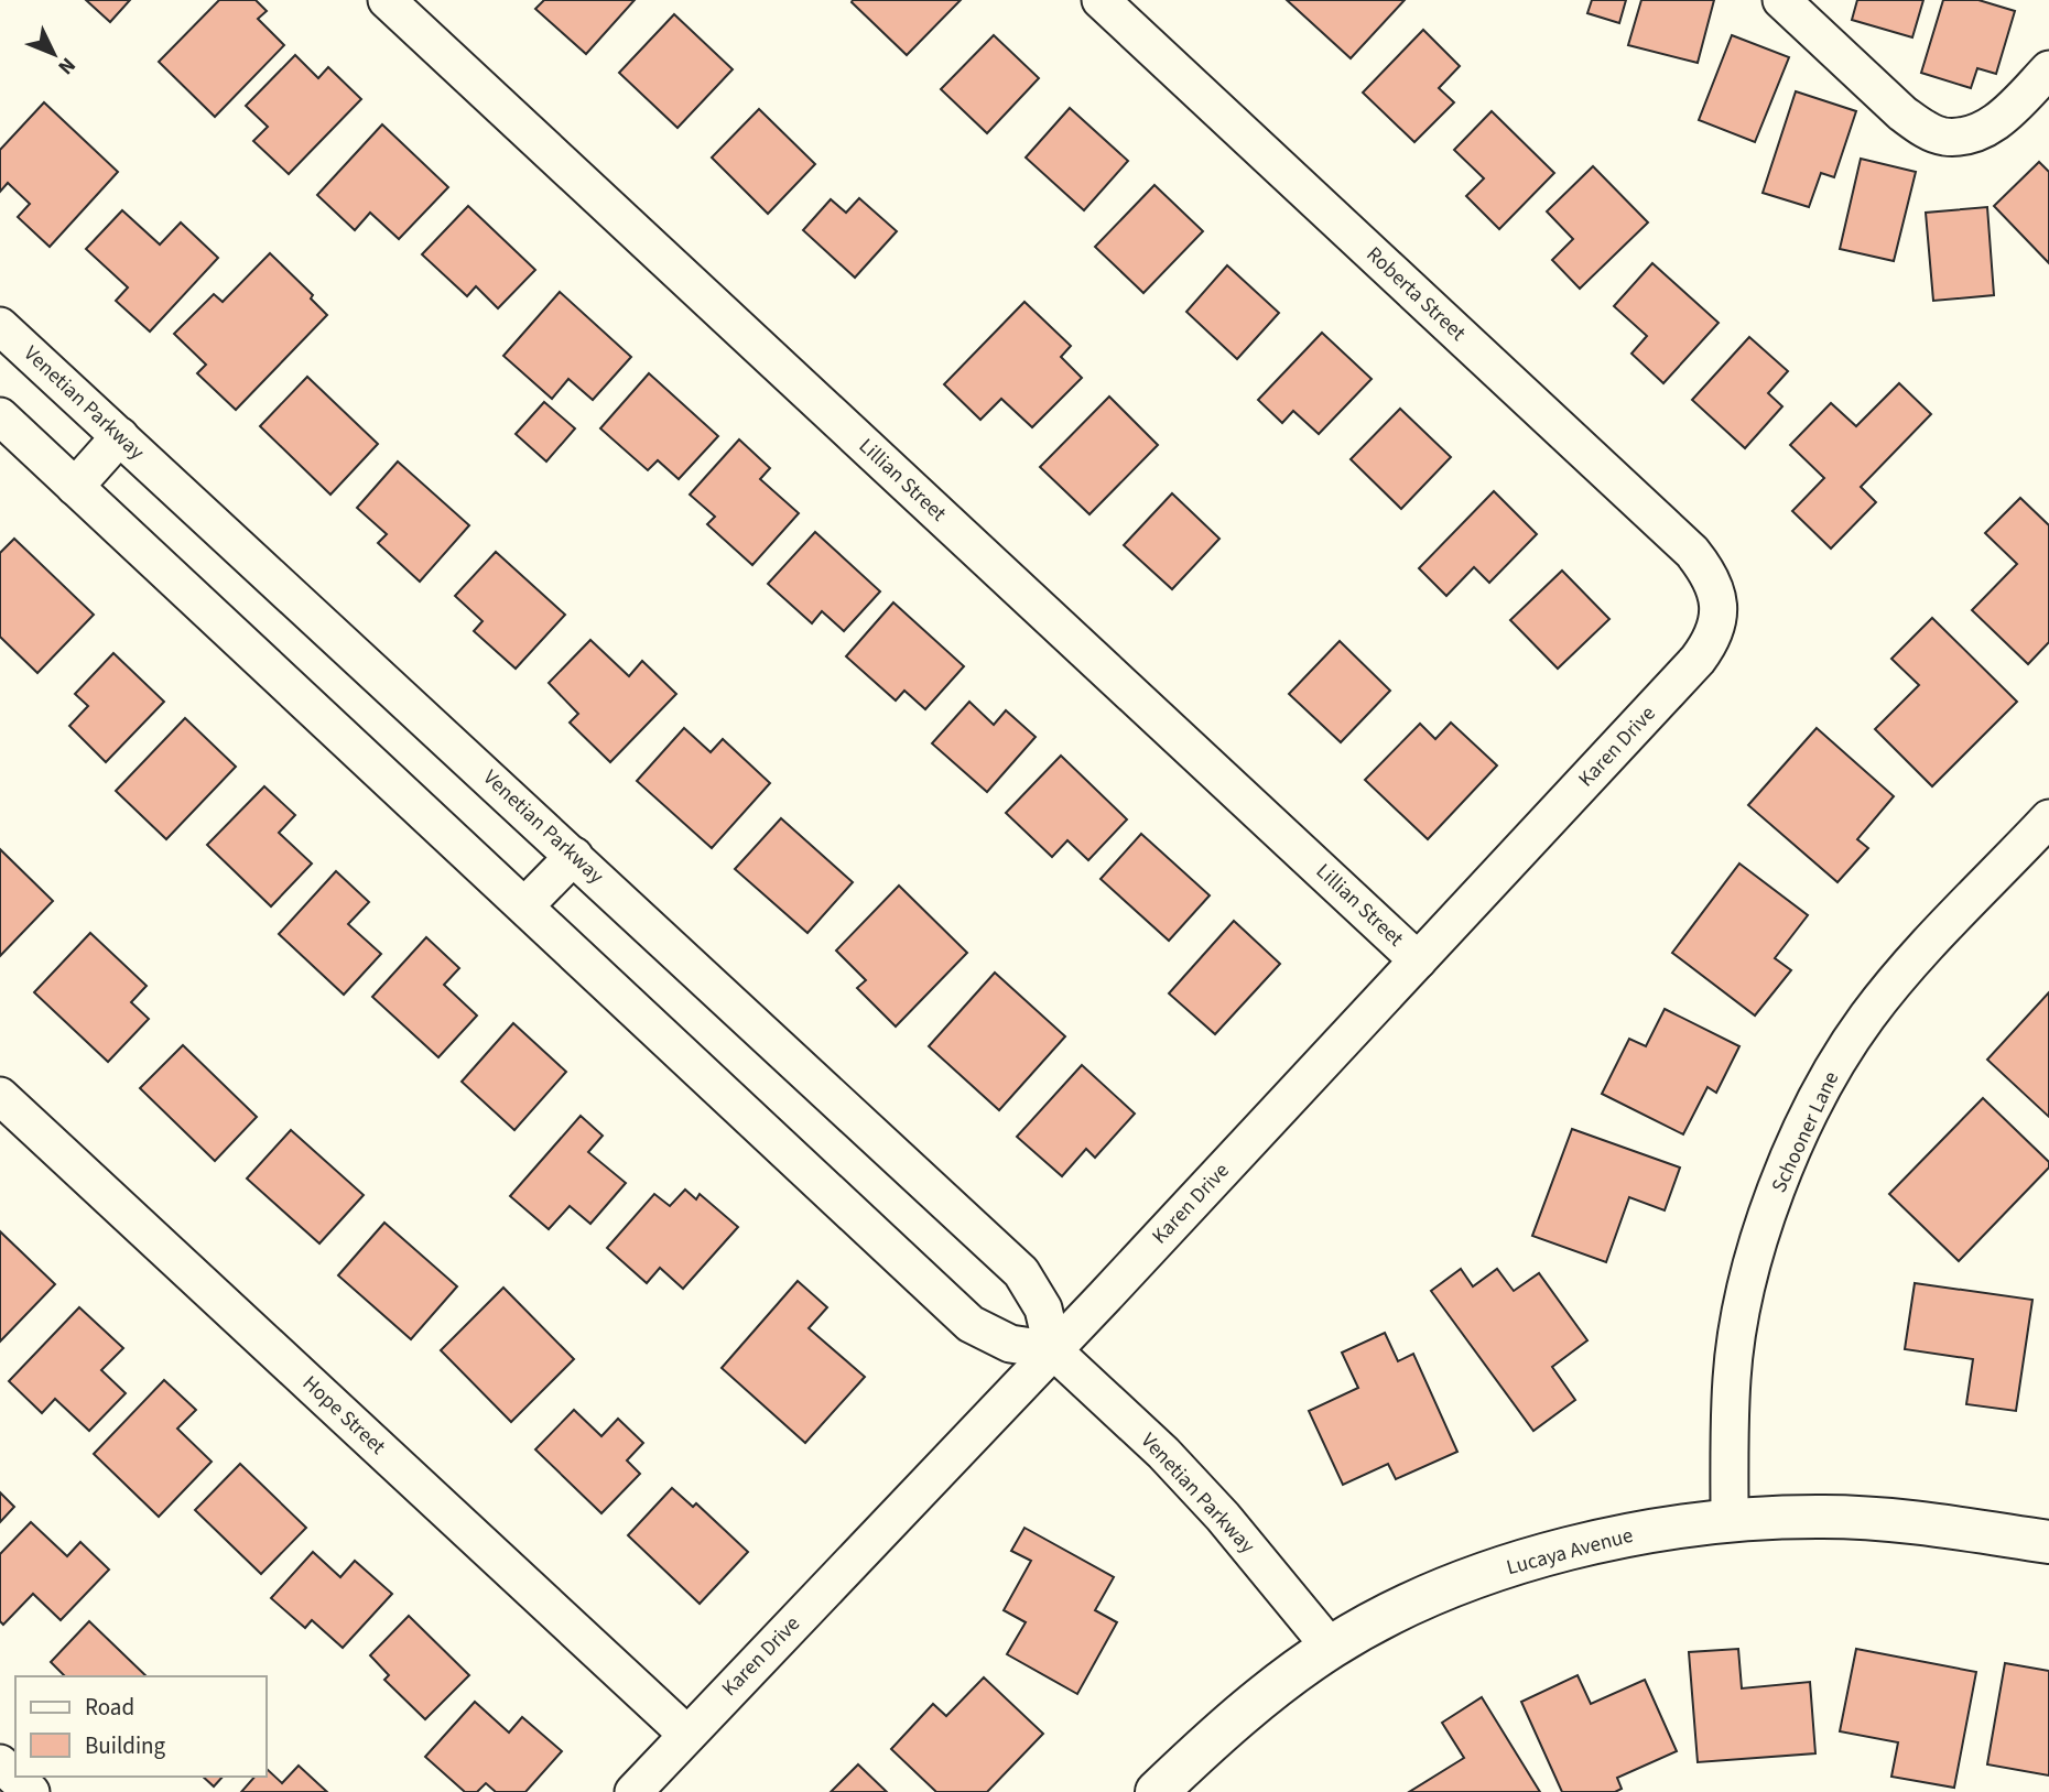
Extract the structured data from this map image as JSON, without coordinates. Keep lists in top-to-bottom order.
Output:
{
  "streets": {
    "street": [
      "Roberta Street",
      "Venetian Parkway",
      "Lillian Street",
      "Karen Drive",
      "Schooner Lane",
      "Hope Street",
      "Lucaya Avenue"
    ]
  },
  "crossings": [
    ["Roberta Street", "Karen Drive"],
    ["Venetian Parkway", "Karen Drive"],
    ["Venetian Parkway", "Lucaya Avenue"],
    ["Lillian Street", "Karen Drive"],
    ["Karen Drive", "Hope Street"],
    ["Schooner Lane", "Lucaya Avenue"]
  ],
  "legend": ["Road", "Building"],
  "north": "bottom right"
}
